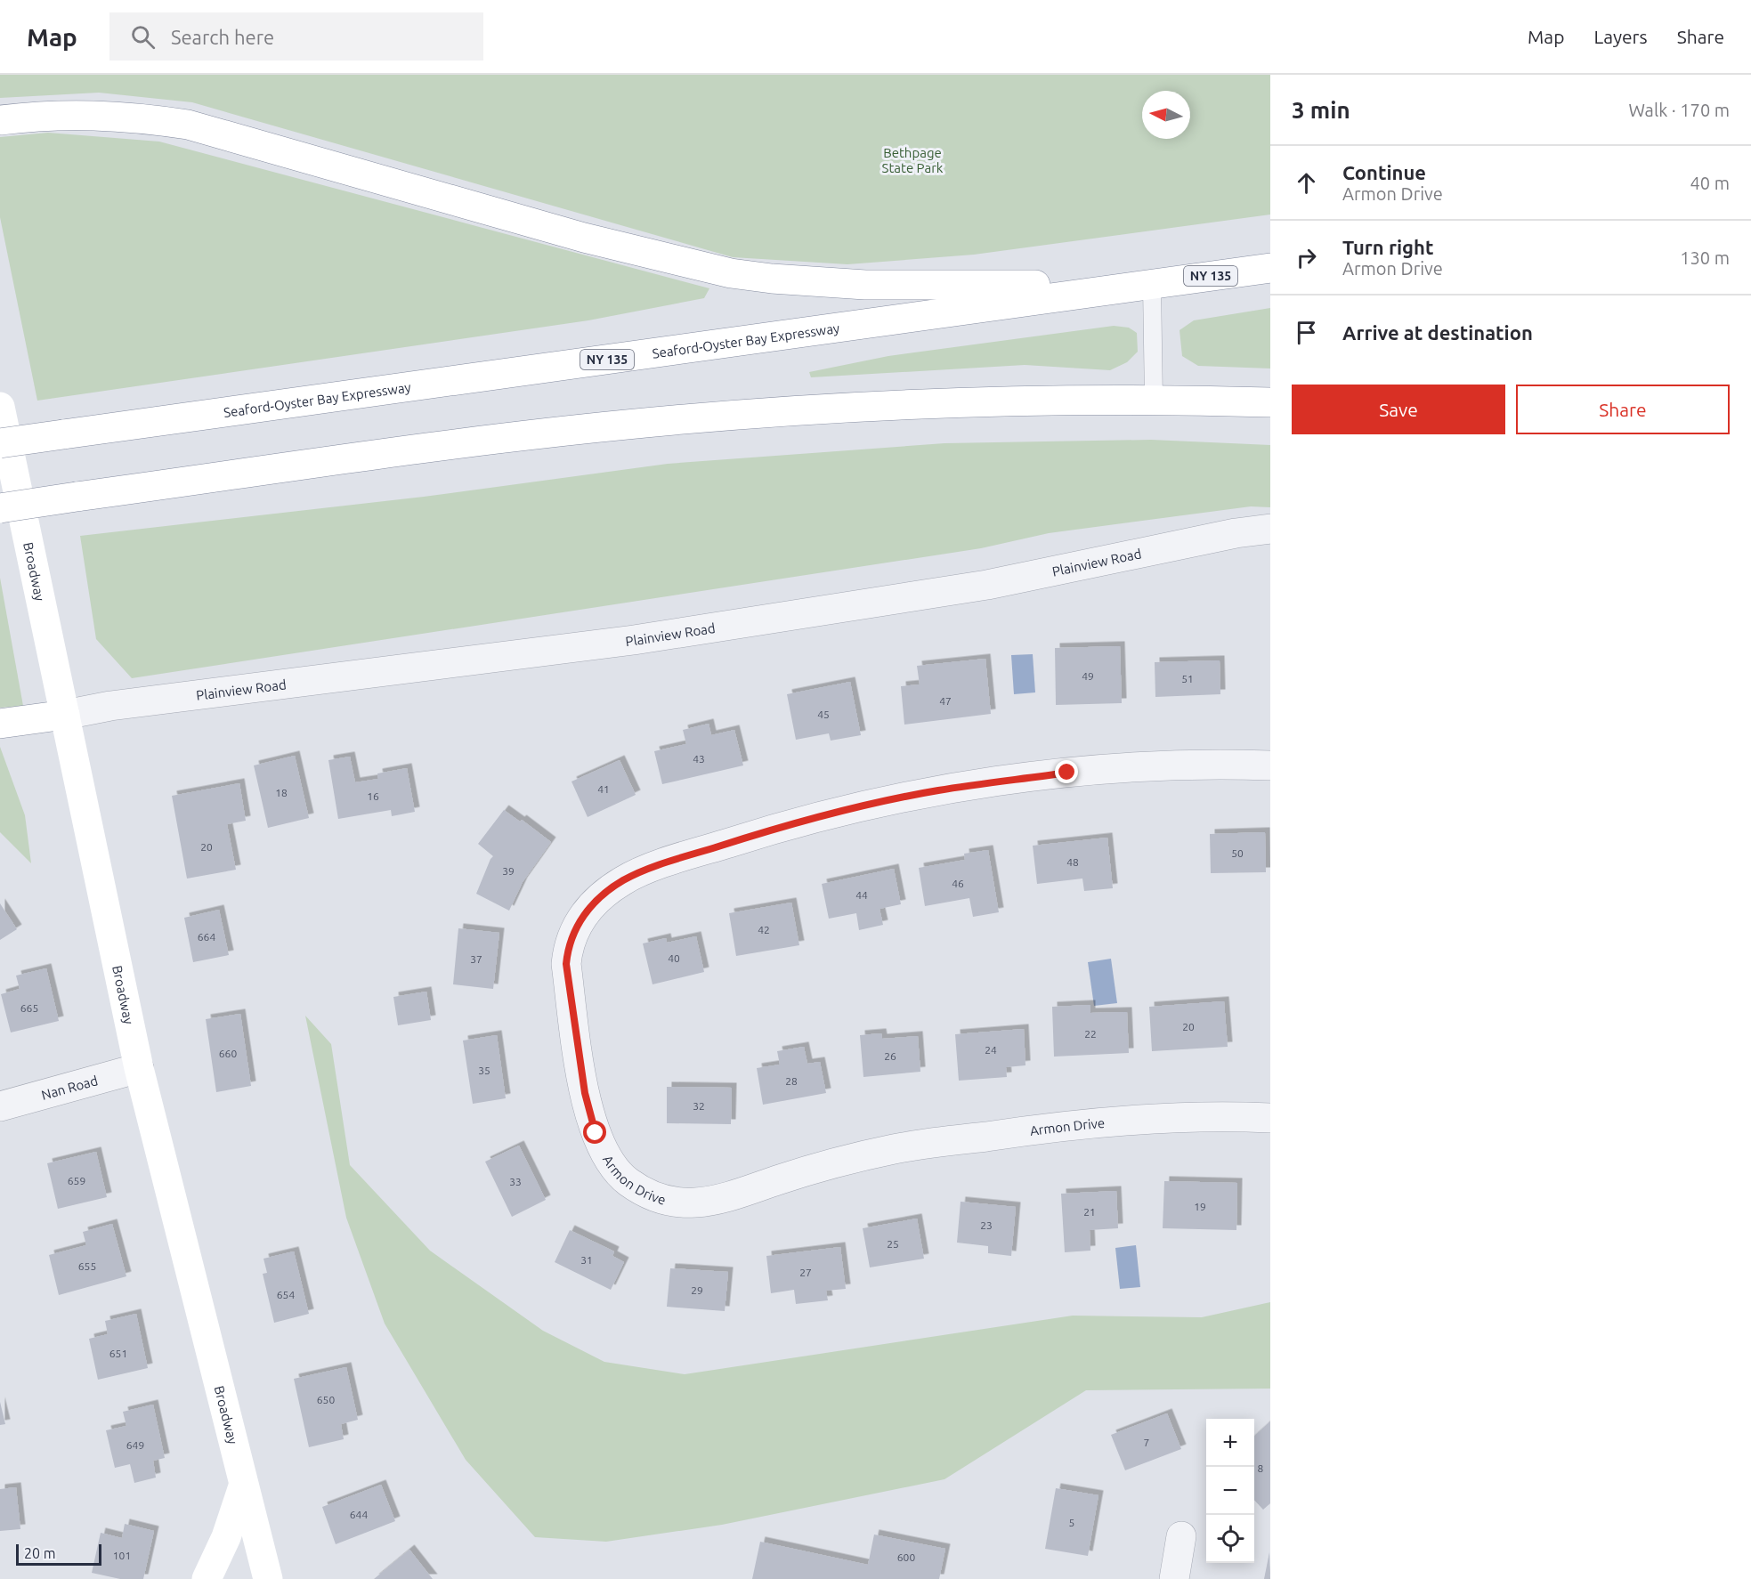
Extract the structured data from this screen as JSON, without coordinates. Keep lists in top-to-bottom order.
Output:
{
  "streets": {
    "main road": ["NY 135", "Seaford-Oyster Bay Expressway", "Broadway"],
    "street": ["Plainview Road", "Nan Road", "Armon Drive"]
  },
  "crossings": [
    ["Plainview Road", "Broadway"],
    ["Broadway", "Nan Road"]
  ],
  "parks": ["Bethpage State Park"],
  "house_numbers": [
    "49",
    "51",
    "47",
    "45",
    "43",
    "41",
    "18",
    "16",
    "20",
    "50",
    "48",
    "39",
    "46",
    "44",
    "42",
    "664",
    "40",
    "37",
    "665",
    "20",
    "22",
    "24",
    "660",
    "26",
    "35",
    "28",
    "32",
    "659",
    "33",
    "19",
    "21",
    "23",
    "25",
    "31",
    "655",
    "27",
    "29",
    "654",
    "651",
    "650",
    "7",
    "649",
    "8",
    "644",
    "5",
    "101",
    "600"
  ],
  "scale_bar": "20 m",
  "north": "left",
  "page": {
    "header": "Map",
    "search": "Search here",
    "nav": ["Map", "Layers", "Share"],
    "heading": ["3 min", "Walk · 170 m"],
    "list": [
      ["Continue", "Armon Drive", "40 m"],
      ["Turn right", "Armon Drive", "130 m"],
      "Arrive at destination"
    ],
    "buttons": ["Save", "Share"],
    "map_buttons": ["+", "−"],
    "scale": "20 m"
  }
}
